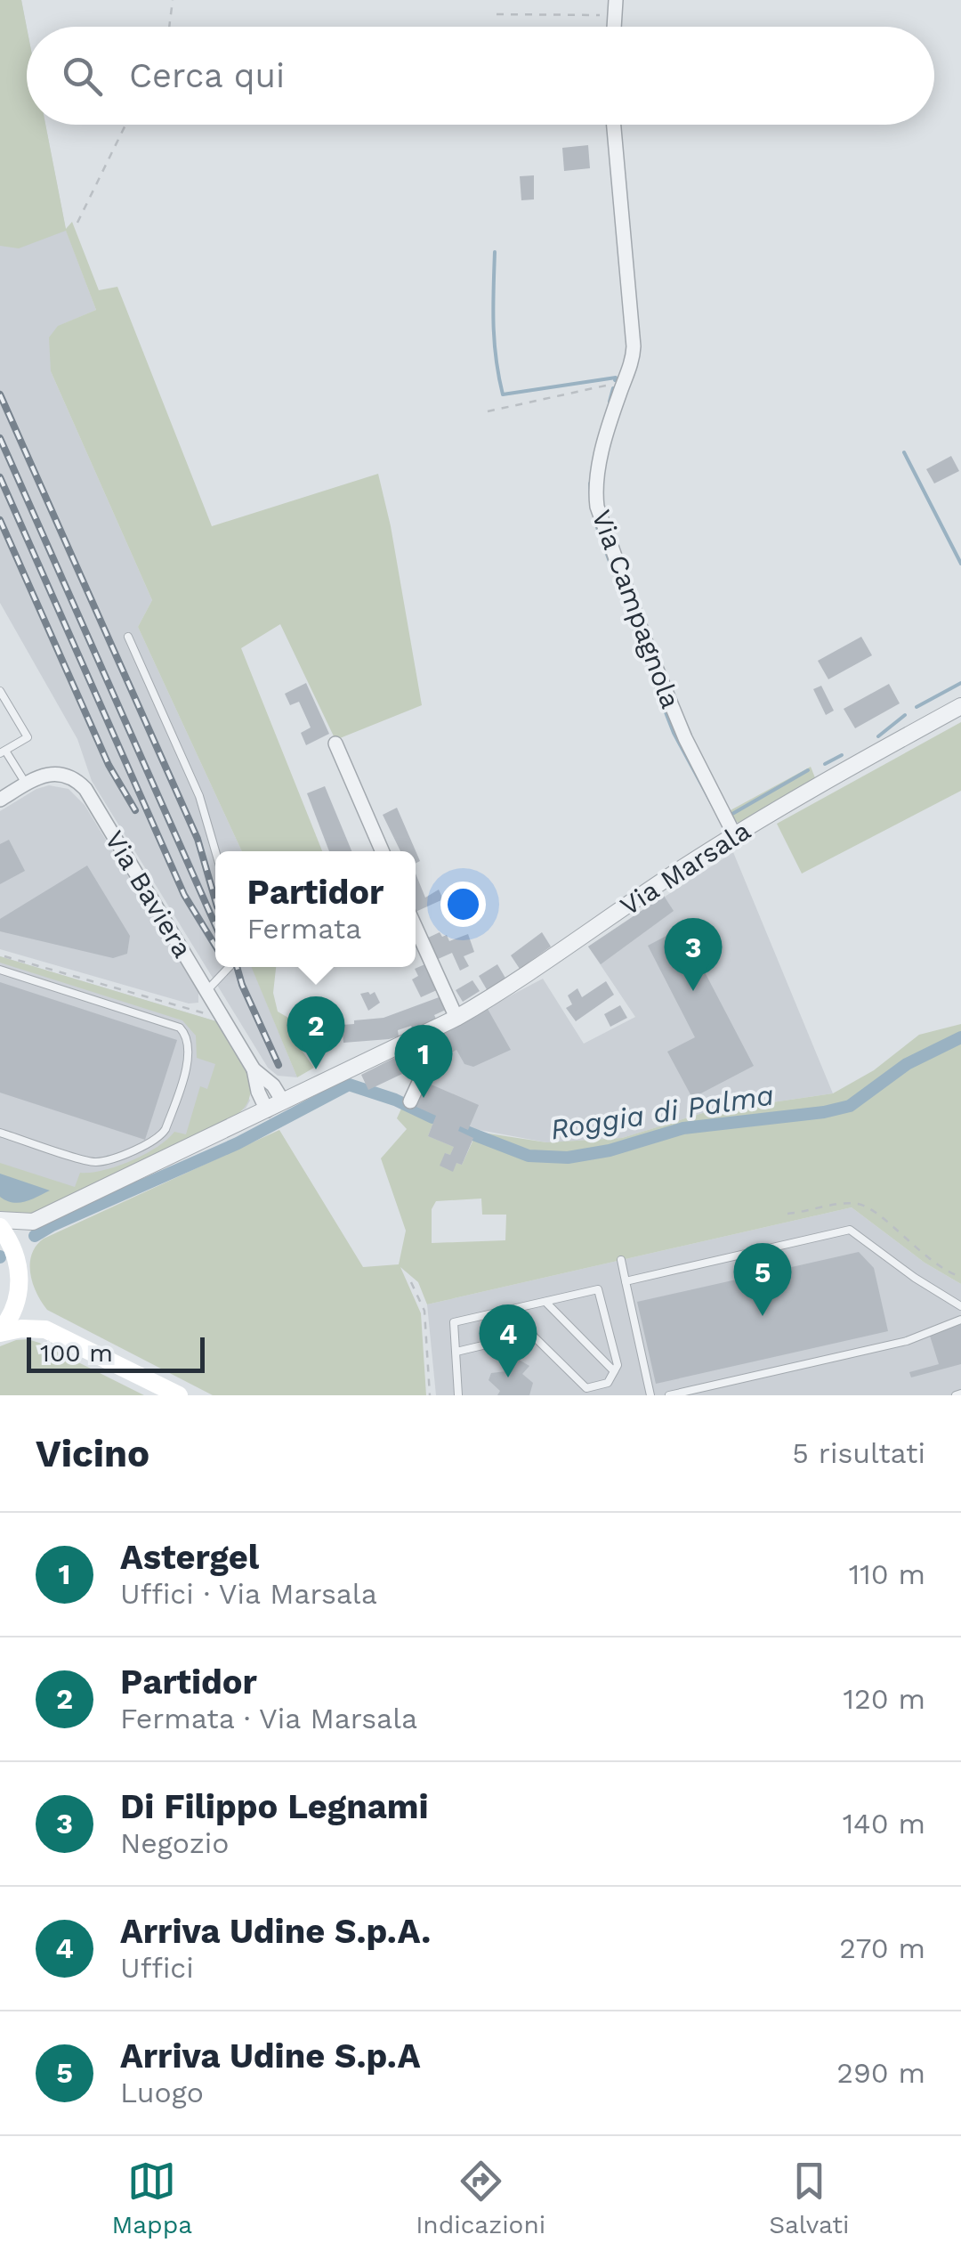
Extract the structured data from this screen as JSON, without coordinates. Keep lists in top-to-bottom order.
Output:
{
  "streets": {
    "street": ["Via Campagnola", "Via Marsala", "Via Baviera"]
  },
  "crossings": [
    ["Via Campagnola", "Via Marsala"],
    ["Via Marsala", "Via Baviera"]
  ],
  "water": ["Roggia di Palma"],
  "scale_bar": "100 m",
  "page": {
    "search": "Cerca qui",
    "popup": ["Partidor", "Fermata"],
    "pins": [
      "3",
      "2",
      "1",
      "5",
      "4"
    ],
    "scale": "100 m",
    "heading": ["Vicino", "5 risultati"],
    "list": [
      {
        "mark": "1",
        "name": "Astergel",
        "note": "Uffici · Via Marsala",
        "value": "110 m"
      },
      {
        "mark": "2",
        "name": "Partidor",
        "note": "Fermata · Via Marsala",
        "value": "120 m"
      },
      {
        "mark": "3",
        "name": "Di Filippo Legnami",
        "note": "Negozio",
        "value": "140 m"
      },
      {
        "mark": "4",
        "name": "Arriva Udine S.p.A.",
        "note": "Uffici",
        "value": "270 m"
      },
      {
        "mark": "5",
        "name": "Arriva Udine S.p.A",
        "note": "Luogo",
        "value": "290 m"
      }
    ],
    "nav": ["Mappa", "Indicazioni", "Salvati"]
  }
}
